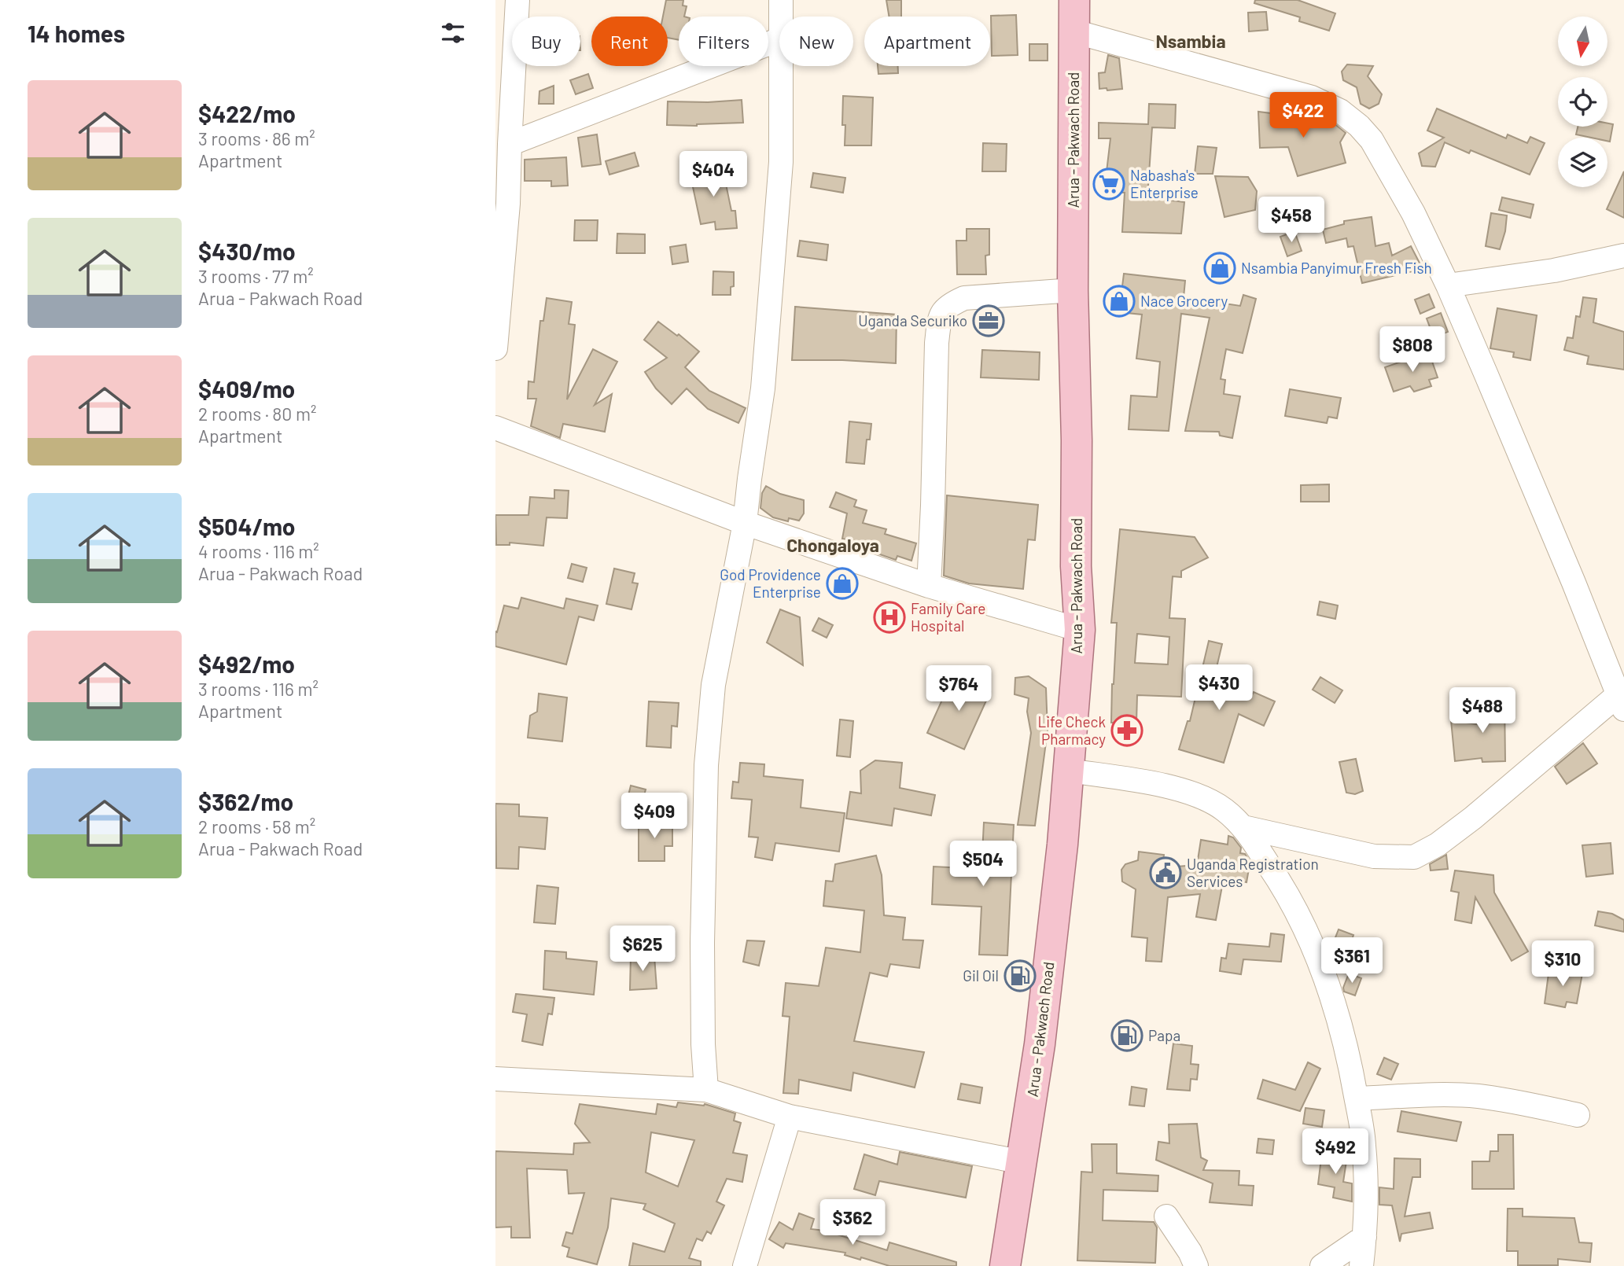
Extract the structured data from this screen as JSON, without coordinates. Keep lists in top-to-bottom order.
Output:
{
  "streets": {
    "main road": ["Arua - Pakwach Road"]
  },
  "districts": ["Nsambia", "Chongaloya"],
  "places": {
    "supermarket": ["Nabasha's Enterprise"],
    "shop": ["Nsambia Panyimur Fresh Fish", "Nace Grocery", "God Providence Enterprise"],
    "office": ["Uganda Securiko"],
    "hospital": ["Family Care Hospital"],
    "pharmacy": ["Life Check Pharmacy"],
    "public building": ["Uganda Registration Services"],
    "fuel station": ["Gil Oil", "Papa"]
  },
  "north": "bottom",
  "page": {
    "heading": "14 homes",
    "chip": [
      "Buy",
      "Rent",
      "Filters",
      "New",
      "Apartment"
    ],
    "list": [
      {
        "name": "$422/mo",
        "note": "3 rooms · 86 m² · Apartment"
      },
      {
        "name": "$430/mo",
        "note": "3 rooms · 77 m² · Arua - Pakwach Road"
      },
      {
        "name": "$409/mo",
        "note": "2 rooms · 80 m² · Apartment"
      },
      {
        "name": "$504/mo",
        "note": "4 rooms · 116 m² · Arua - Pakwach Road"
      },
      {
        "name": "$492/mo",
        "note": "3 rooms · 116 m² · Apartment"
      },
      {
        "name": "$362/mo",
        "note": "2 rooms · 58 m² · Arua - Pakwach Road"
      }
    ],
    "price": [
      "$422",
      "$404",
      "$458",
      "$808",
      "$430",
      "$764",
      "$488",
      "$409",
      "$504",
      "$625",
      "$361",
      "$310",
      "$492",
      "$362"
    ]
  }
}
